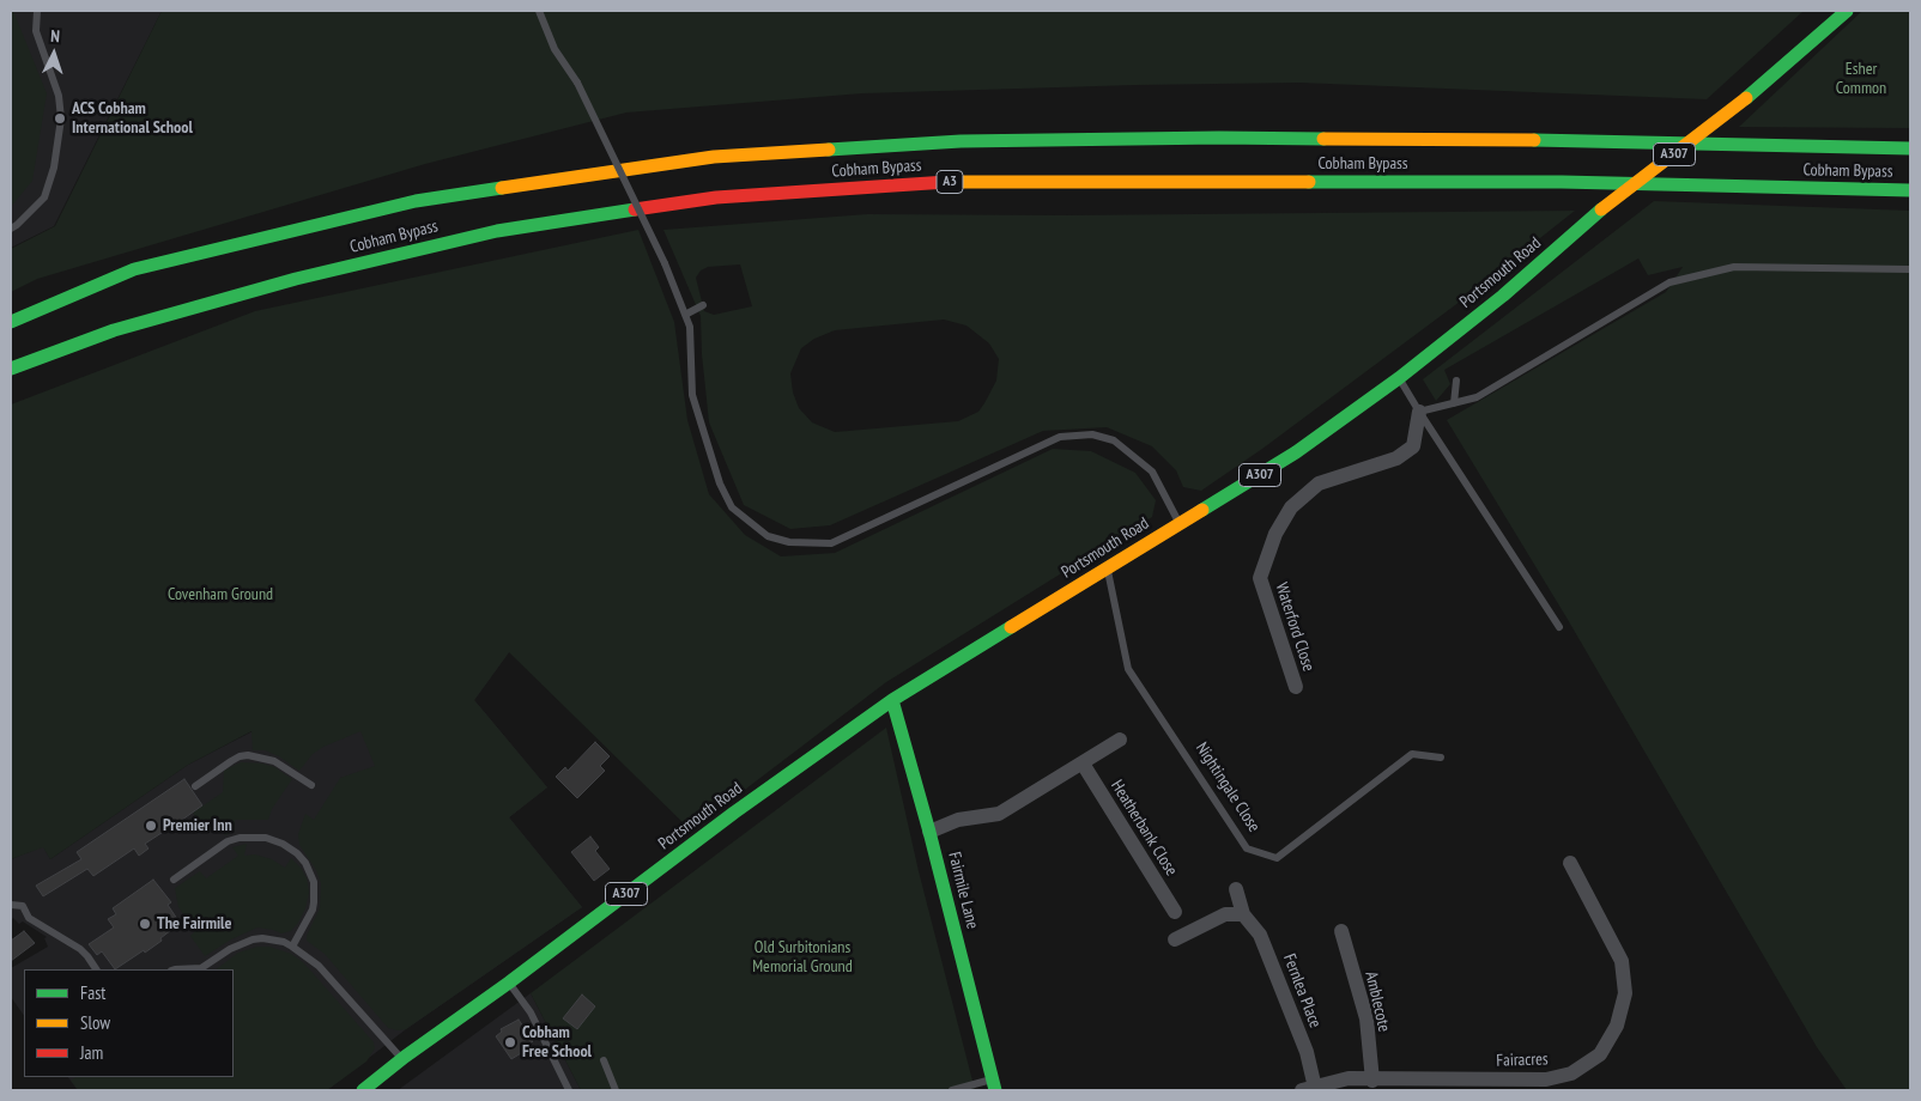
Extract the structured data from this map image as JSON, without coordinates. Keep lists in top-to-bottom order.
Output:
{
  "streets": {
    "main road": [
      "A307",
      "Cobham Bypass",
      "A3",
      "Portsmouth Road",
      "Fairmile Lane"
    ],
    "street": [
      "Waterford Close",
      "Heatherbank Close",
      "Fernlea Place",
      "Amblecote",
      "Fairacres"
    ],
    "lane": ["Nightingale Close"]
  },
  "crossings": [
    ["Portsmouth Road", "Nightingale Close"],
    ["Portsmouth Road", "Fairmile Lane"],
    ["Fernlea Place", "Fairacres"],
    ["Amblecote", "Fairacres"]
  ],
  "parks": ["Esher Common", "Covenham Ground", "Old Surbitonians Memorial Ground"],
  "places": [
    "ACS Cobham International School",
    "Premier Inn",
    "The Fairmile",
    "Cobham Free School"
  ],
  "legend": ["Fast", "Slow", "Jam"],
  "north": "top"
}
